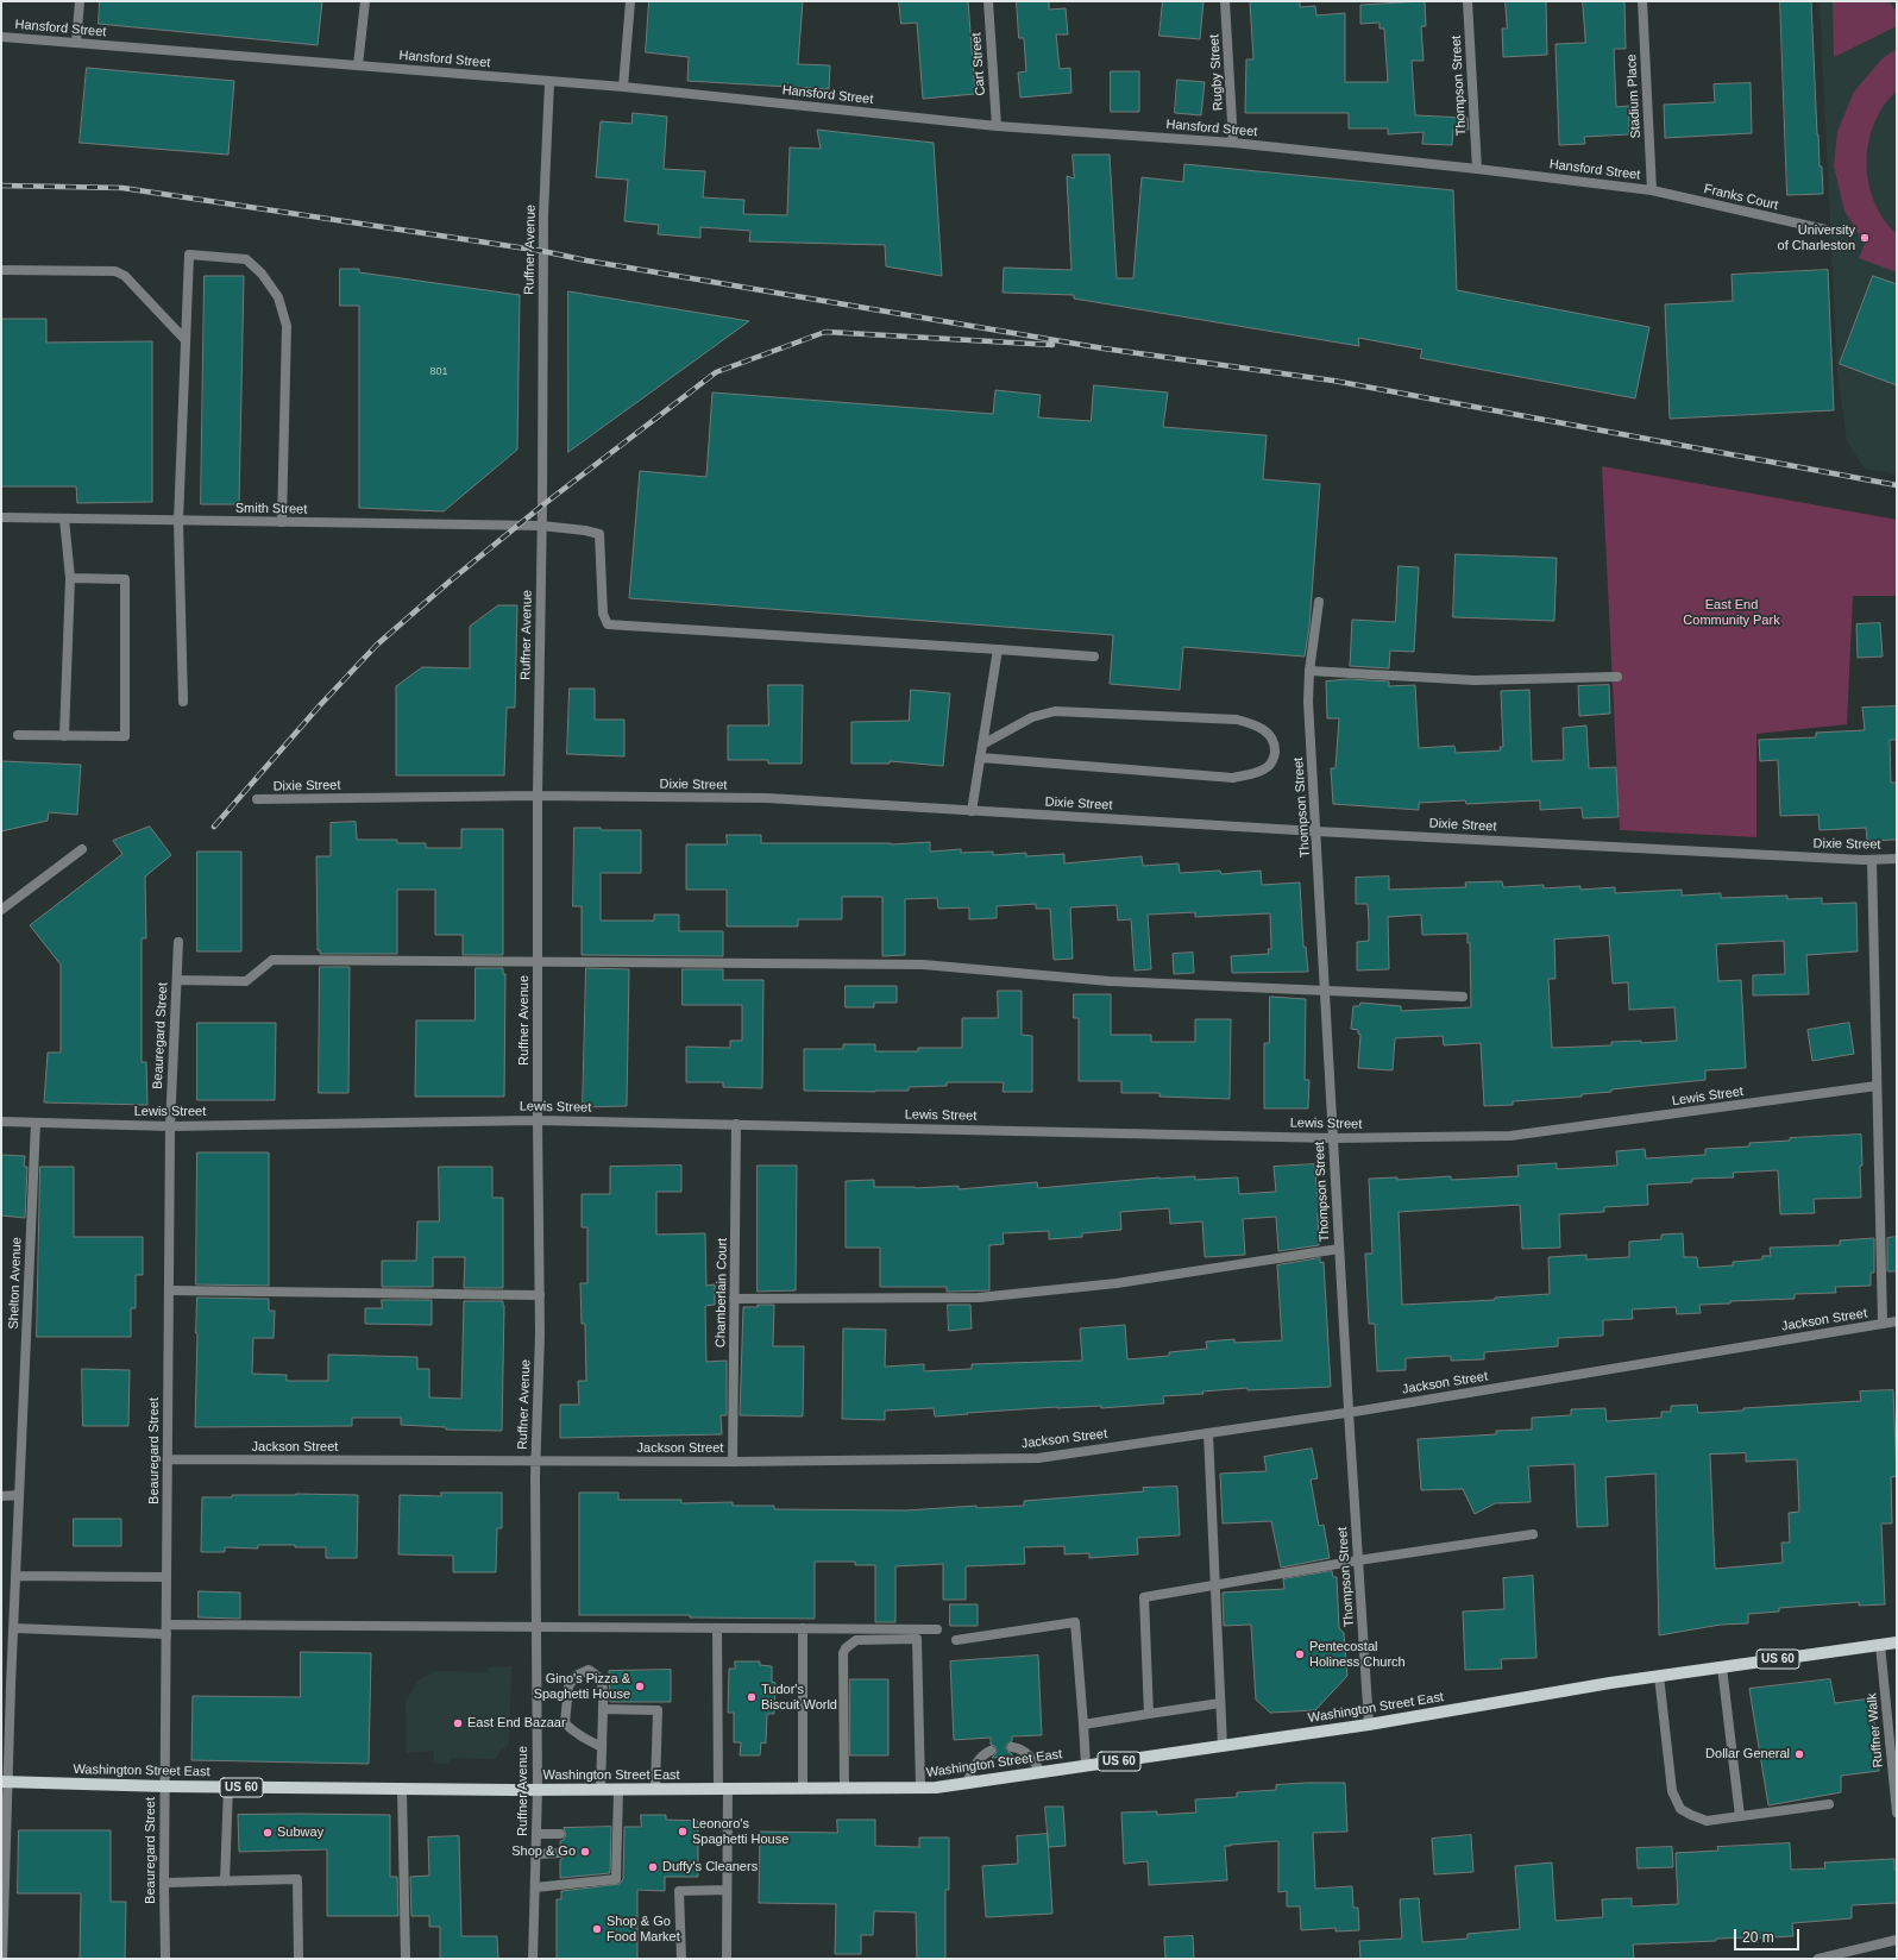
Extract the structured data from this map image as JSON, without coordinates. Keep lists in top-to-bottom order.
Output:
{
  "streets": {
    "main road": ["US 60", "Washington Street East"],
    "street": [
      "Hansford Street",
      "Cart Street",
      "Rugby Street",
      "Thompson Street",
      "Stadium Place",
      "Franks Court",
      "Ruffner Avenue",
      "Smith Street",
      "Dixie Street",
      "Beauregard Street",
      "Lewis Street",
      "Shelton Avenue",
      "Chamberlain Court",
      "Jackson Street",
      "Ruffner Walk"
    ]
  },
  "crossings": [
    ["Hansford Street", "Cart Street"],
    ["Hansford Street", "Rugby Street"],
    ["Hansford Street", "Thompson Street"],
    ["Hansford Street", "Stadium Place"],
    ["Hansford Street", "Franks Court"],
    ["Hansford Street", "Ruffner Avenue"],
    ["Thompson Street", "Dixie Street"],
    ["Thompson Street", "Lewis Street"],
    ["Thompson Street", "Jackson Street"],
    ["Thompson Street", "Washington Street East"],
    ["Stadium Place", "Franks Court"],
    ["Ruffner Avenue", "Smith Street"],
    ["Ruffner Avenue", "Dixie Street"],
    ["Ruffner Avenue", "Lewis Street"],
    ["Ruffner Avenue", "Jackson Street"],
    ["Ruffner Avenue", "Washington Street East"],
    ["Beauregard Street", "Lewis Street"],
    ["Beauregard Street", "Jackson Street"],
    ["Beauregard Street", "Washington Street East"],
    ["Lewis Street", "Shelton Avenue"],
    ["Lewis Street", "Chamberlain Court"],
    ["Shelton Avenue", "Washington Street East"],
    ["Chamberlain Court", "Jackson Street"],
    ["Washington Street East", "Ruffner Walk"]
  ],
  "parks": ["East End Community Park"],
  "places": [
    "University of Charleston",
    "Pentecostal Holiness Church",
    "Gino's Pizza & Spaghetti House",
    "Tudor's Biscuit World",
    "East End Bazaar",
    "Dollar General",
    "Leonoro's Spaghetti House",
    "Subway",
    "Shop & Go",
    "Duffy's Cleaners",
    "Shop & Go Food Market"
  ],
  "house_numbers": ["801"],
  "scale_bar": "20 m"
}
